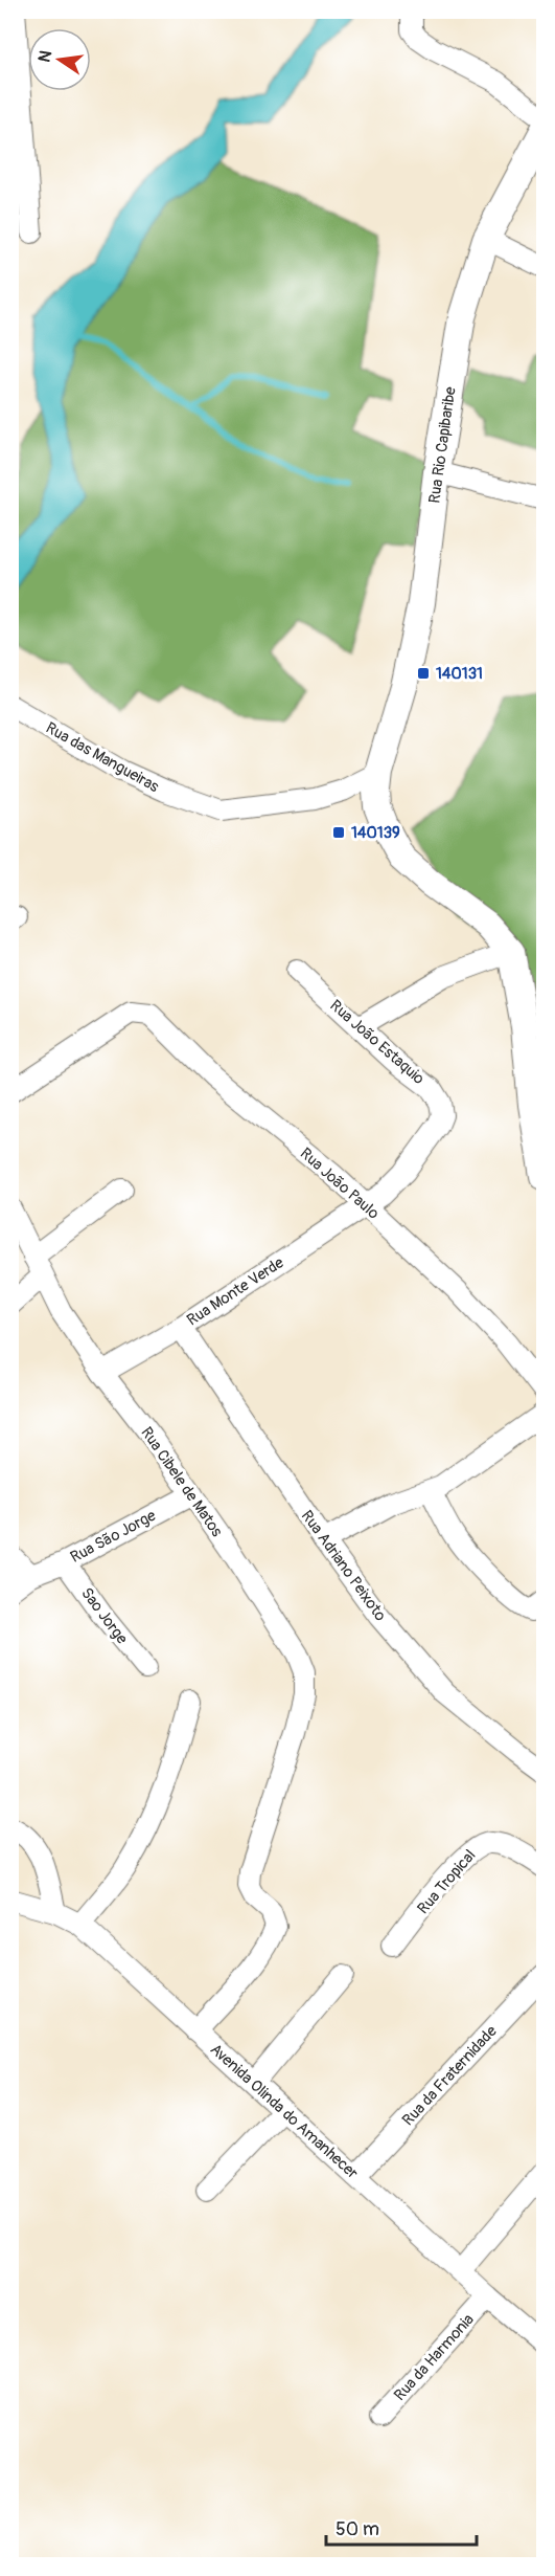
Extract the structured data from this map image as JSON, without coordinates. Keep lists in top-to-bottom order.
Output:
{
  "streets": {
    "street": [
      "Rua Rio Capibaribe",
      "Rua das Mangueiras",
      "Rua João Estaquio",
      "Rua João Paulo",
      "Rua Monte Verde",
      "Rua Cibele de Matos",
      "Rua São Jorge",
      "Rua Adriano Peixoto",
      "Sao Jorge",
      "Rua Tropical",
      "Rua da Fraternidade",
      "Avenida Olinda do Amanhecer",
      "Rua da Harmonia"
    ]
  },
  "crossings": [
    ["Rua Rio Capibaribe", "Rua das Mangueiras"],
    ["Rua João Estaquio", "Rua João Paulo"],
    ["Rua João Estaquio", "Rua Monte Verde"],
    ["Rua João Paulo", "Rua Monte Verde"],
    ["Rua Monte Verde", "Rua Cibele de Matos"],
    ["Rua Monte Verde", "Rua Adriano Peixoto"],
    ["Rua Cibele de Matos", "Rua São Jorge"],
    ["Rua Cibele de Matos", "Avenida Olinda do Amanhecer"],
    ["Rua São Jorge", "Sao Jorge"],
    ["Rua da Fraternidade", "Avenida Olinda do Amanhecer"],
    ["Avenida Olinda do Amanhecer", "Rua da Harmonia"]
  ],
  "places": {
    "transit": ["140131", "140139"]
  },
  "scale_bar": "50 m",
  "north": "left"
}
